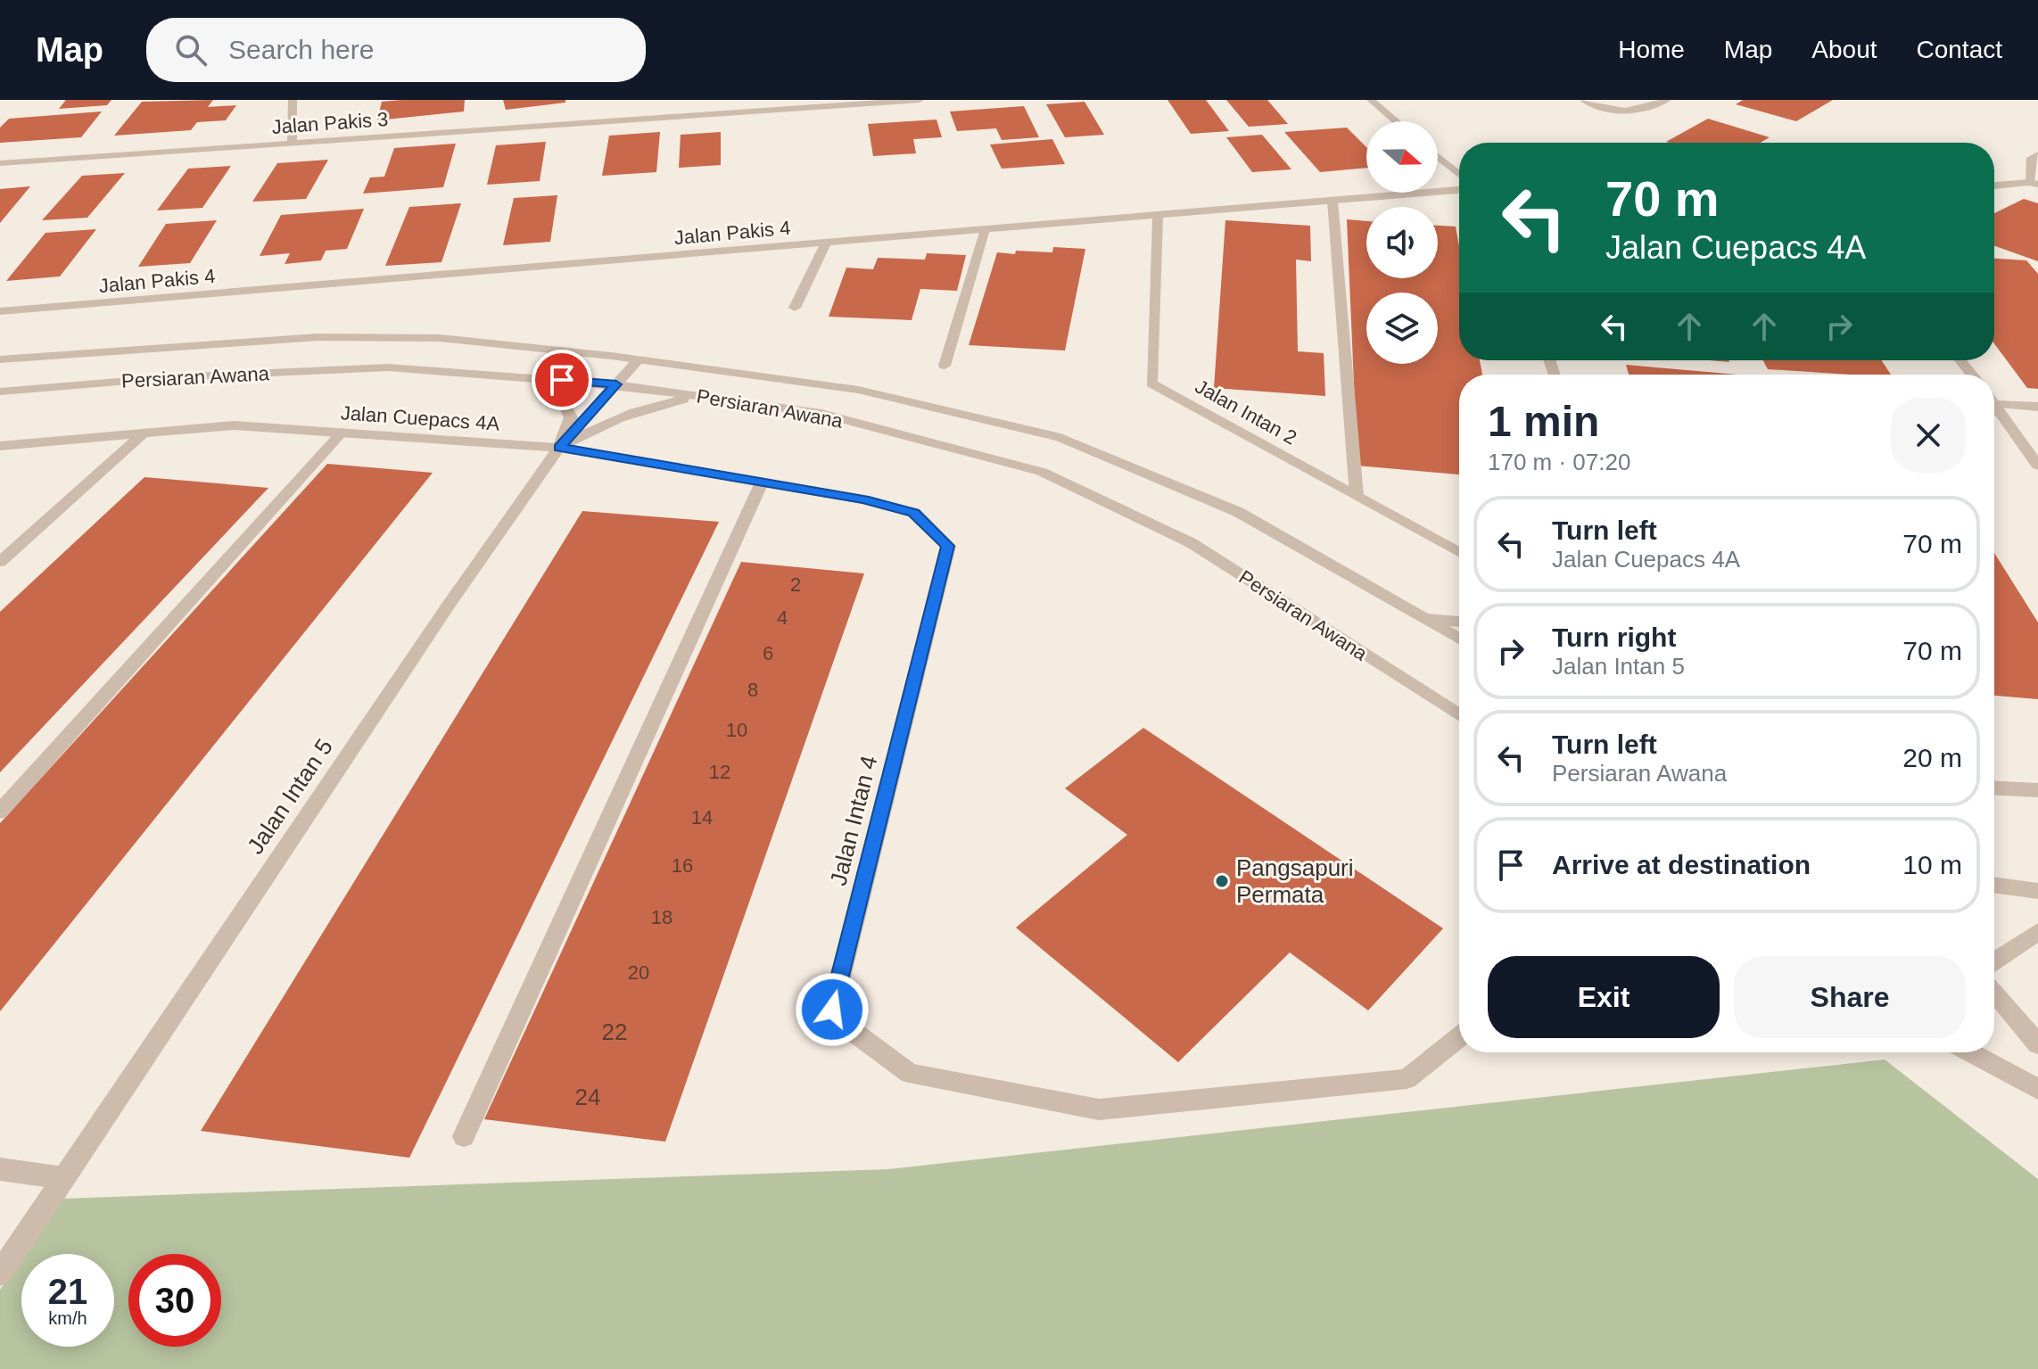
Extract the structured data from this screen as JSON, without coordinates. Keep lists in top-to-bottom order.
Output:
{
  "streets": {
    "street": [
      "Jalan Pakis 3",
      "Jalan Pakis 4",
      "Persiaran Awana",
      "Jalan Intan 2",
      "Jalan Cuepacs 4A",
      "Jalan Intan 5",
      "Jalan Intan 4"
    ]
  },
  "crossings": [
    ["Jalan Pakis 4", "Jalan Intan 2"],
    ["Persiaran Awana", "Jalan Intan 5"],
    ["Jalan Cuepacs 4A", "Jalan Intan 5"],
    ["Jalan Cuepacs 4A", "Jalan Intan 4"]
  ],
  "places": ["Pangsapuri Permata"],
  "house_numbers": [
    "2",
    "4",
    "6",
    "8",
    "10",
    "12",
    "14",
    "16",
    "18",
    "20",
    "22",
    "24"
  ],
  "north": "right",
  "page": {
    "header": "Map",
    "search": "Search here",
    "nav": [
      "Home",
      "Map",
      "About",
      "Contact"
    ],
    "turn": ["70 m", "Jalan Cuepacs 4A"],
    "heading": ["1 min", "170 m · 07:20"],
    "list": [
      {
        "name": "Turn left",
        "note": "Jalan Cuepacs 4A",
        "value": "70 m"
      },
      {
        "name": "Turn right",
        "note": "Jalan Intan 5",
        "value": "70 m"
      },
      {
        "name": "Turn left",
        "note": "Persiaran Awana",
        "value": "20 m"
      },
      {
        "name": "Arrive at destination",
        "value": "10 m"
      }
    ],
    "buttons": ["Exit", "Share"],
    "speed": "21 km/h",
    "limit": "30"
  }
}
